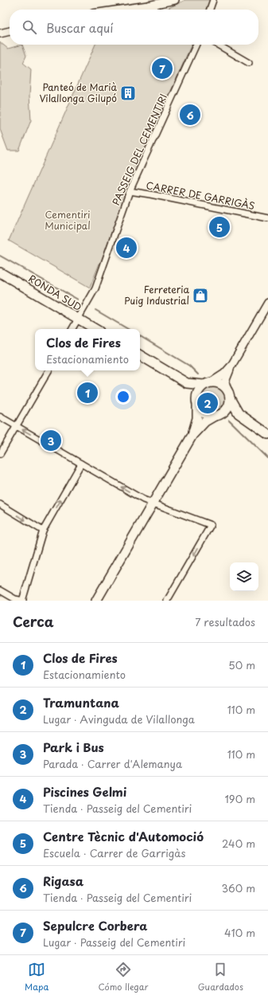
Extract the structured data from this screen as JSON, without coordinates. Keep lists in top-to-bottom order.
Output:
{
  "streets": {
    "main road": ["RONDA SUD"],
    "street": ["PASSEIG DEL CEMENTIRI", "CARRER DE GARRIGÀS"]
  },
  "crossings": [
    ["PASSEIG DEL CEMENTIRI", "CARRER DE GARRIGÀS"],
    ["PASSEIG DEL CEMENTIRI", "RONDA SUD"]
  ],
  "parks": ["Cementiri Municipal"],
  "places": {
    "building": ["Panteó de Marià Vilallonga Gilupó"],
    "shop": ["Ferreteria Puig Industrial"]
  },
  "page": {
    "search": "Buscar aquí",
    "pins": [
      "7",
      "6",
      "5",
      "4",
      "1",
      "2",
      "3"
    ],
    "popup": ["Clos de Fires", "Estacionamiento"],
    "heading": ["Cerca", "7 resultados"],
    "list": [
      {
        "mark": "1",
        "name": "Clos de Fires",
        "note": "Estacionamiento",
        "value": "50 m"
      },
      {
        "mark": "2",
        "name": "Tramuntana",
        "note": "Lugar · Avinguda de Vilallonga",
        "value": "110 m"
      },
      {
        "mark": "3",
        "name": "Park i Bus",
        "note": "Parada · Carrer d'Alemanya",
        "value": "110 m"
      },
      {
        "mark": "4",
        "name": "Piscines Gelmi",
        "note": "Tienda · Passeig del Cementiri",
        "value": "190 m"
      },
      {
        "mark": "5",
        "name": "Centre Tècnic d'Automoció",
        "note": "Escuela · Carrer de Garrigàs",
        "value": "240 m"
      },
      {
        "mark": "6",
        "name": "Rigasa",
        "note": "Tienda · Passeig del Cementiri",
        "value": "360 m"
      },
      {
        "mark": "7",
        "name": "Sepulcre Corbera",
        "note": "Lugar · Passeig del Cementiri",
        "value": "410 m"
      }
    ],
    "nav": ["Mapa", "Cómo llegar", "Guardados"]
  }
}
